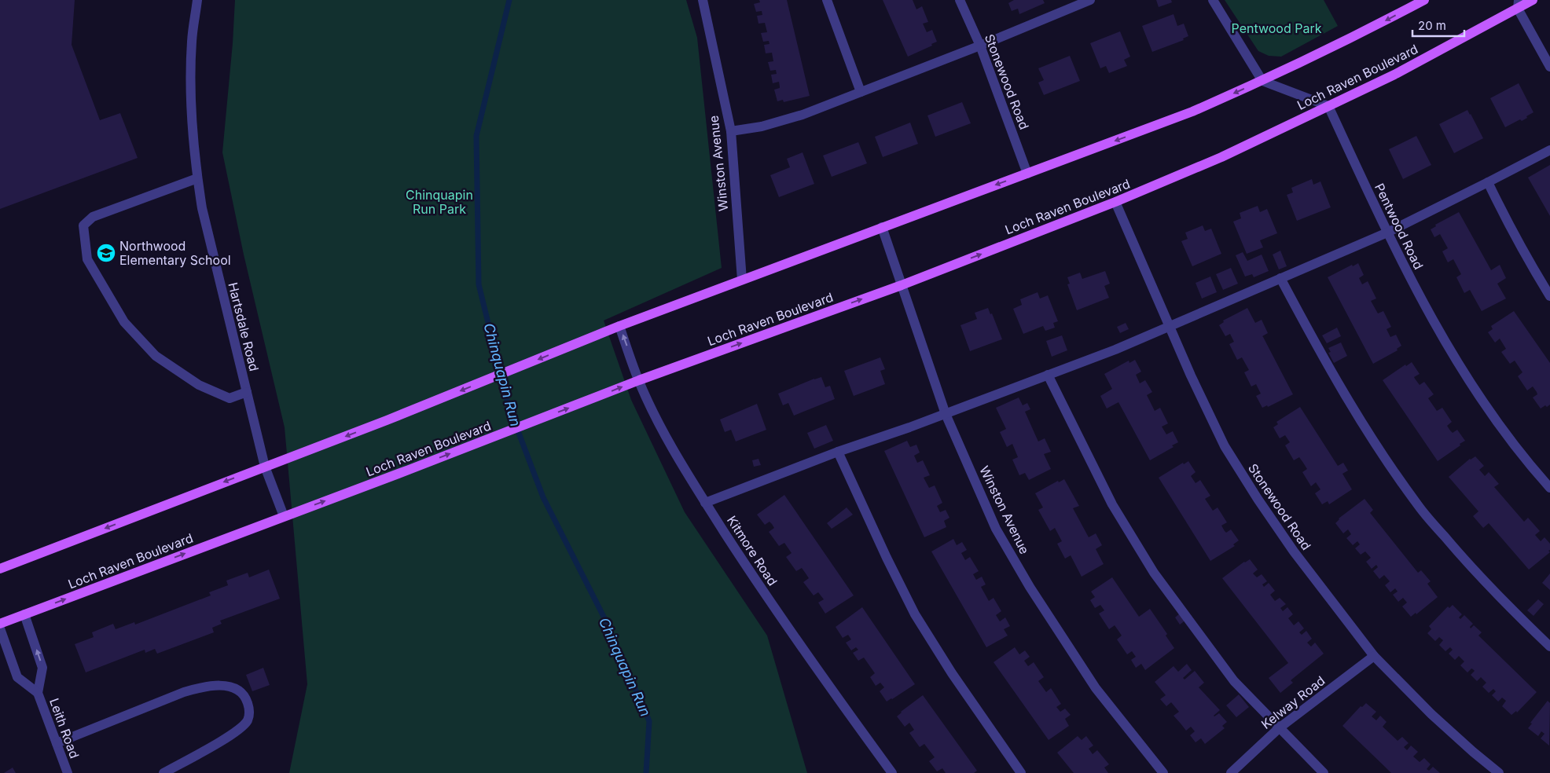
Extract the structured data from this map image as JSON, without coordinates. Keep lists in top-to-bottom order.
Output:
{
  "streets": {
    "main road": ["Loch Raven Boulevard"],
    "street": [
      "Stonewood Road",
      "Winston Avenue",
      "Pentwood Road",
      "Hartsdale Road",
      "Kitmore Road",
      "Kelway Road",
      "Leith Road"
    ]
  },
  "crossings": [
    ["Loch Raven Boulevard", "Stonewood Road"],
    ["Loch Raven Boulevard", "Winston Avenue"],
    ["Loch Raven Boulevard", "Pentwood Road"],
    ["Loch Raven Boulevard", "Hartsdale Road"],
    ["Loch Raven Boulevard", "Kitmore Road"],
    ["Loch Raven Boulevard", "Leith Road"],
    ["Stonewood Road", "Kelway Road"]
  ],
  "water": ["Chinquapin Run"],
  "parks": ["Pentwood Park", "Chinquapin Run Park"],
  "places": {
    "school or university": ["Northwood Elementary School"]
  },
  "scale_bar": "20 m"
}
